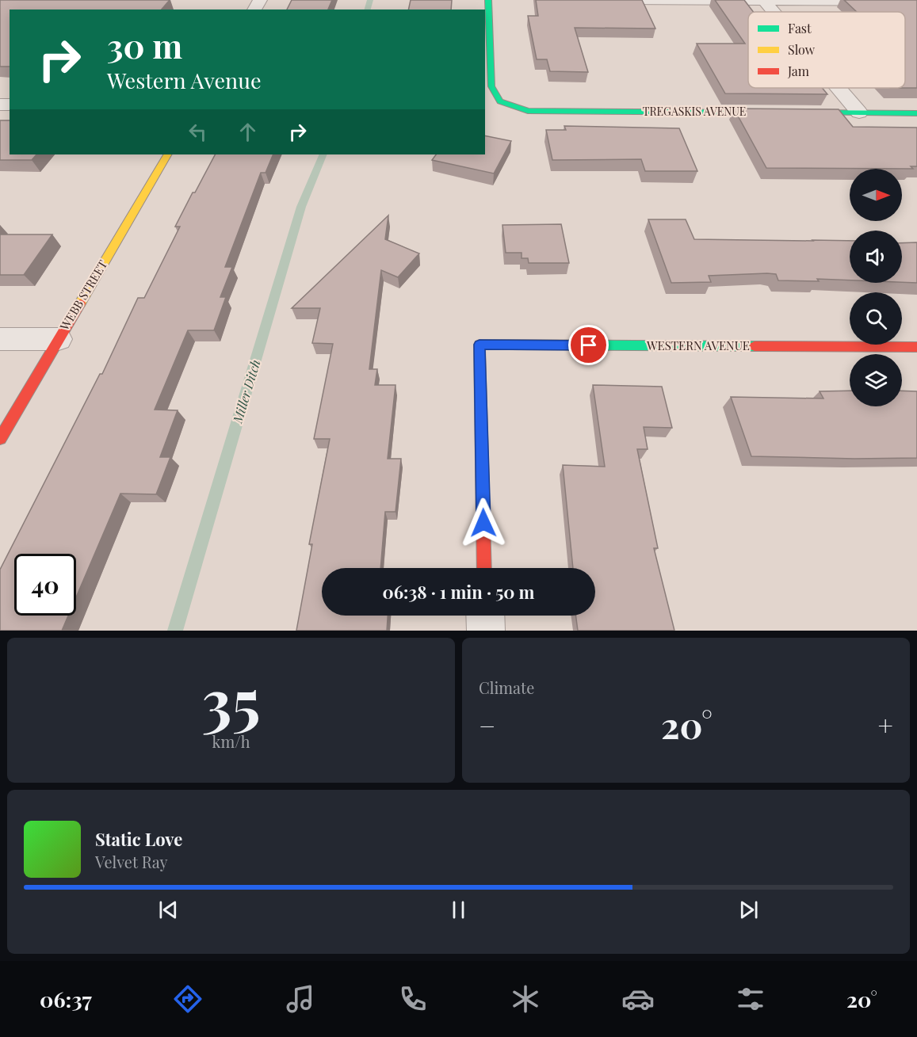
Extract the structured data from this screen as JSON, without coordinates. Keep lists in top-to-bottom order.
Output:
{
  "streets": {
    "street": ["TREGASKIS AVENUE", "WEBB STREET", "WESTERN AVENUE"]
  },
  "water": ["Miller Ditch"],
  "legend": ["Fast", "Slow", "Jam"],
  "north": "right",
  "page": {
    "turn": ["30 m", "Western Avenue"],
    "limit": "40",
    "trip": "06:38 · 1 min · 50 m",
    "tile": [
      ["35", "km/h"],
      "Climate"
    ],
    "heat": ["−", "20°", "+"],
    "song": ["Static Love", "Velvet Ray"],
    "tabs": ["06:37", "20°"]
  }
}
